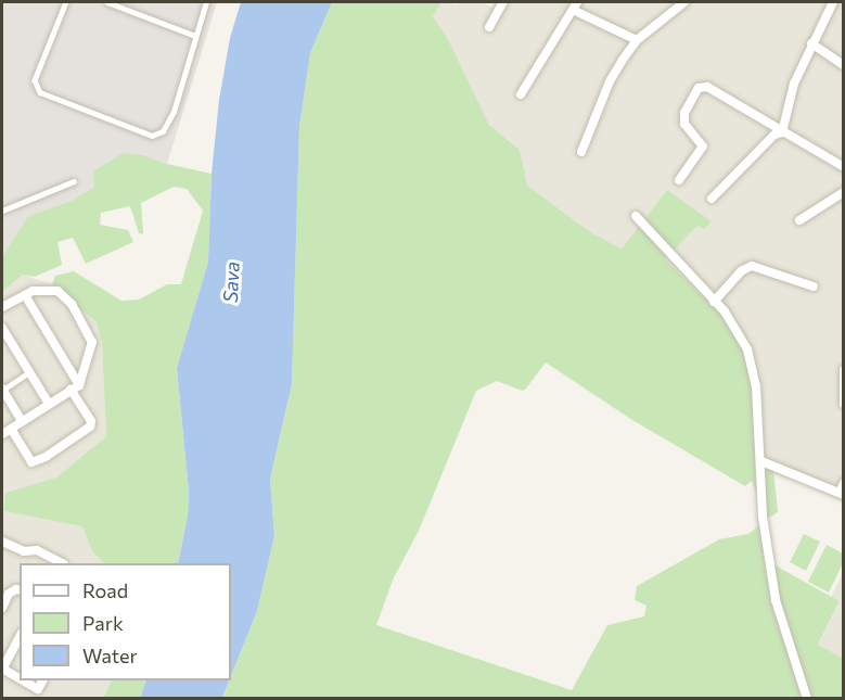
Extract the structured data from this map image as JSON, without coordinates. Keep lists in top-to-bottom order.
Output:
{
  "water": ["Sava"],
  "legend": ["Road", "Park", "Water"]
}
